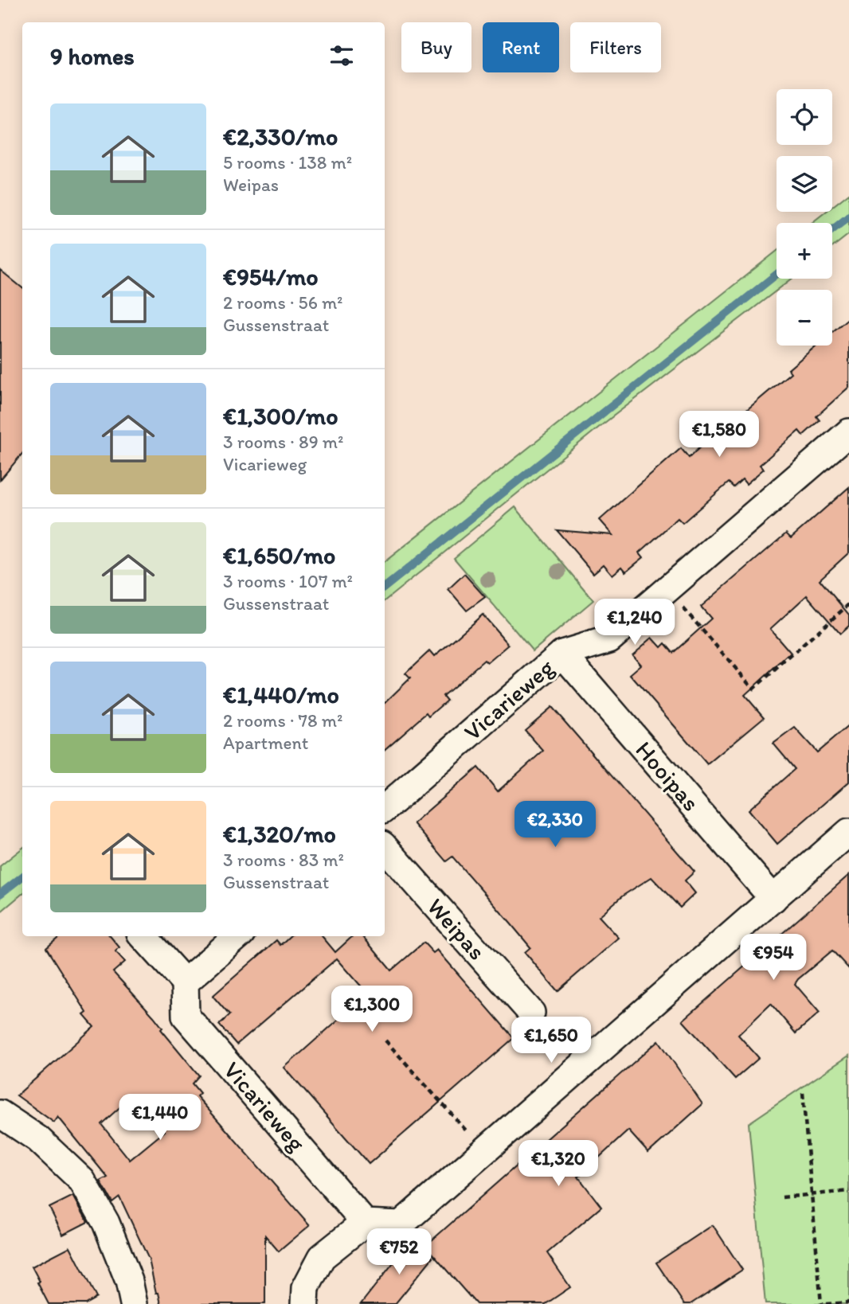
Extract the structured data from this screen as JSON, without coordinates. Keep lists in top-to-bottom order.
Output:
{
  "streets": {
    "street": ["Vicarieweg", "Hooipas", "Weipas"]
  },
  "crossings": [
    ["Vicarieweg", "Hooipas"]
  ],
  "page": {
    "chip": ["Buy", "Rent", "Filters"],
    "heading": "9 homes",
    "map_buttons": ["+", "−"],
    "list": [
      {
        "name": "€2,330/mo",
        "note": "5 rooms · 138 m² · Weipas"
      },
      {
        "name": "€954/mo",
        "note": "2 rooms · 56 m² · Gussenstraat"
      },
      {
        "name": "€1,300/mo",
        "note": "3 rooms · 89 m² · Vicarieweg"
      },
      {
        "name": "€1,650/mo",
        "note": "3 rooms · 107 m² · Gussenstraat"
      },
      {
        "name": "€1,440/mo",
        "note": "2 rooms · 78 m² · Apartment"
      },
      {
        "name": "€1,320/mo",
        "note": "3 rooms · 83 m² · Gussenstraat"
      }
    ],
    "price": [
      "€1,580",
      "€1,240",
      "€2,330",
      "€954",
      "€1,300",
      "€1,650",
      "€1,440",
      "€1,320",
      "€752"
    ]
  }
}
